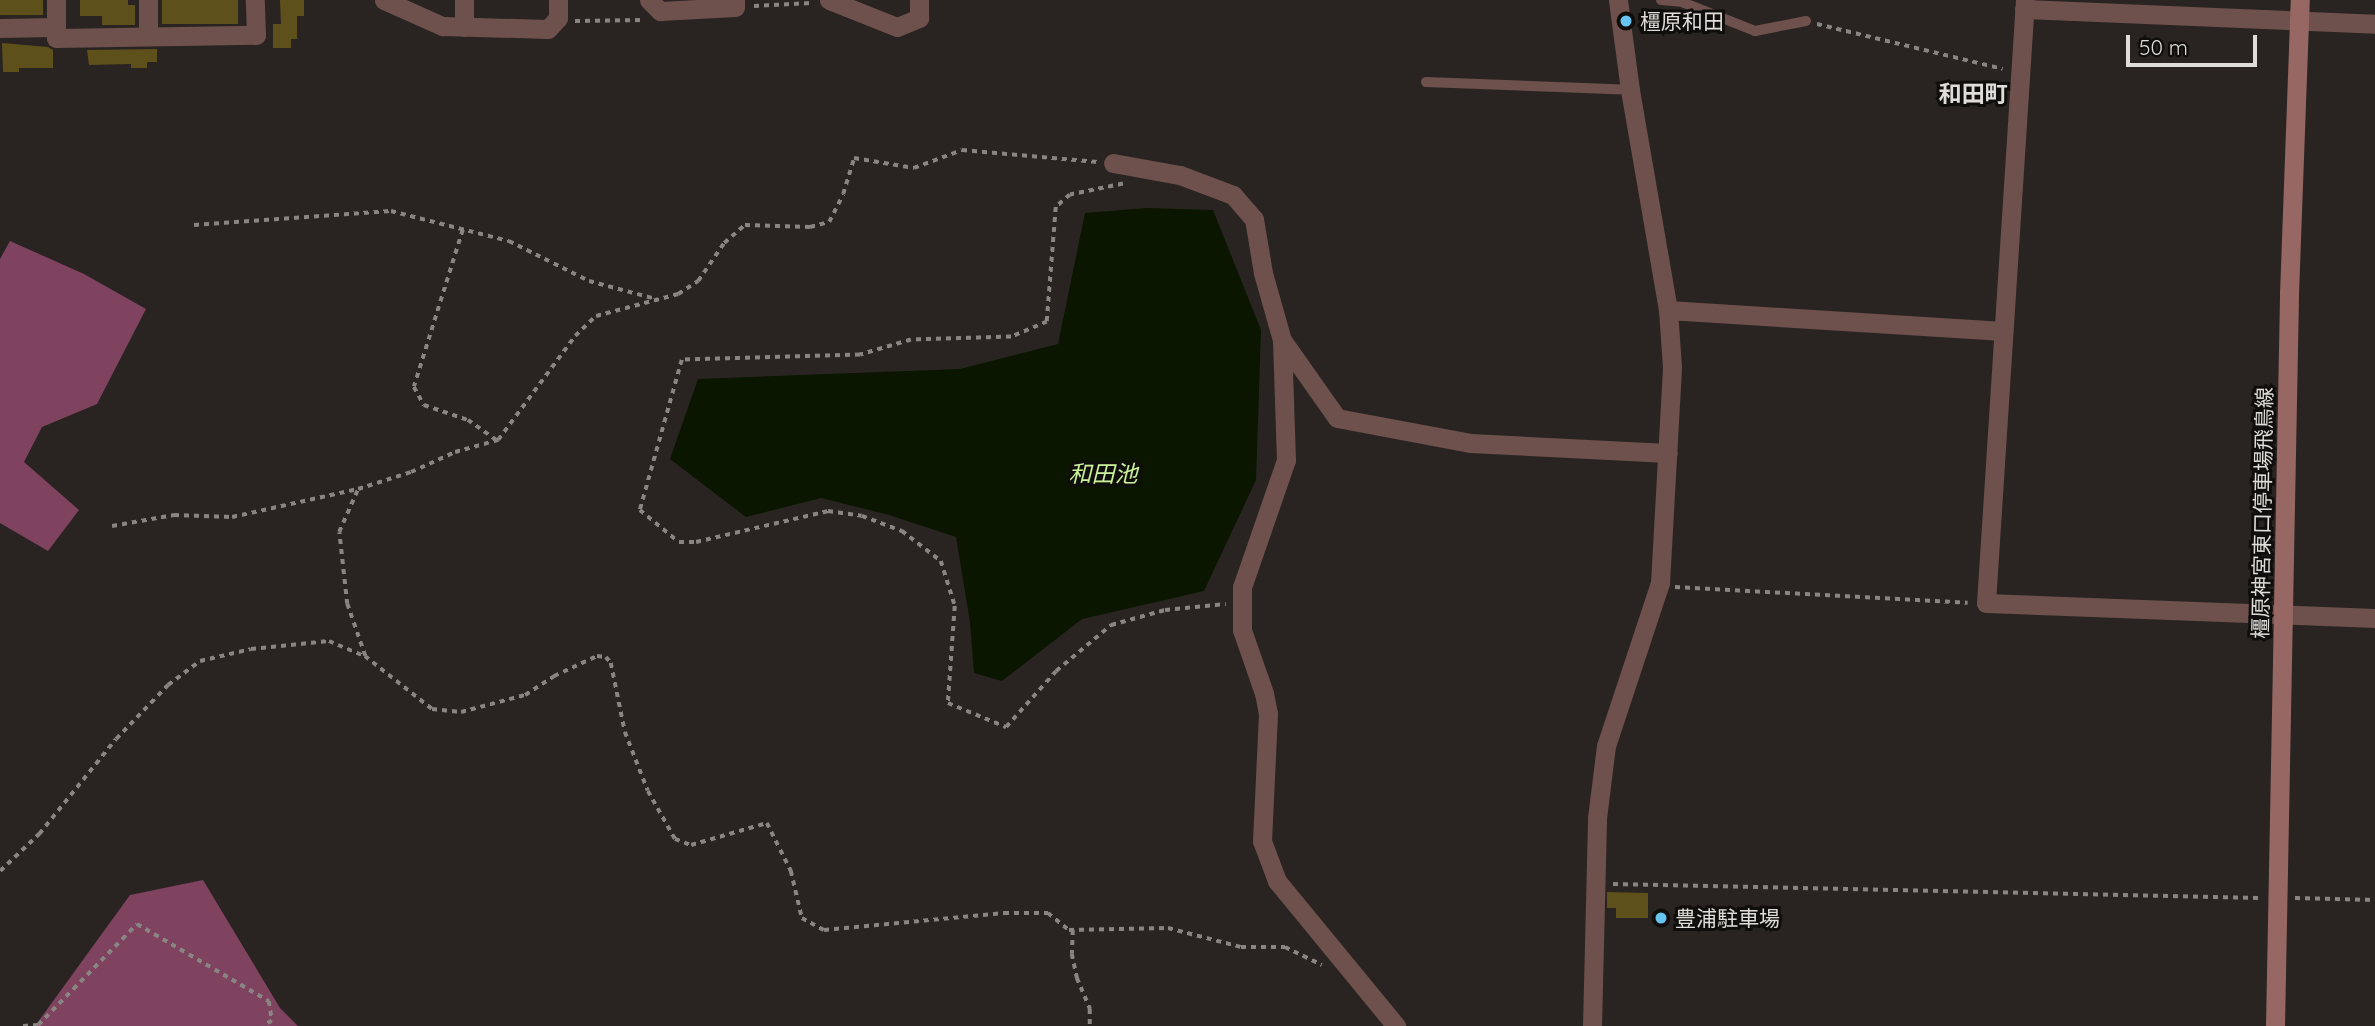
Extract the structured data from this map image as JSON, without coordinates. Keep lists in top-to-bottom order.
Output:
{
  "streets": {
    "main road": ["橿原神宮東口停車場飛鳥線"]
  },
  "districts": ["和田町"],
  "water": ["和田池"],
  "places": ["橿原和田", "豊浦駐車場"],
  "scale_bar": "50 m"
}
